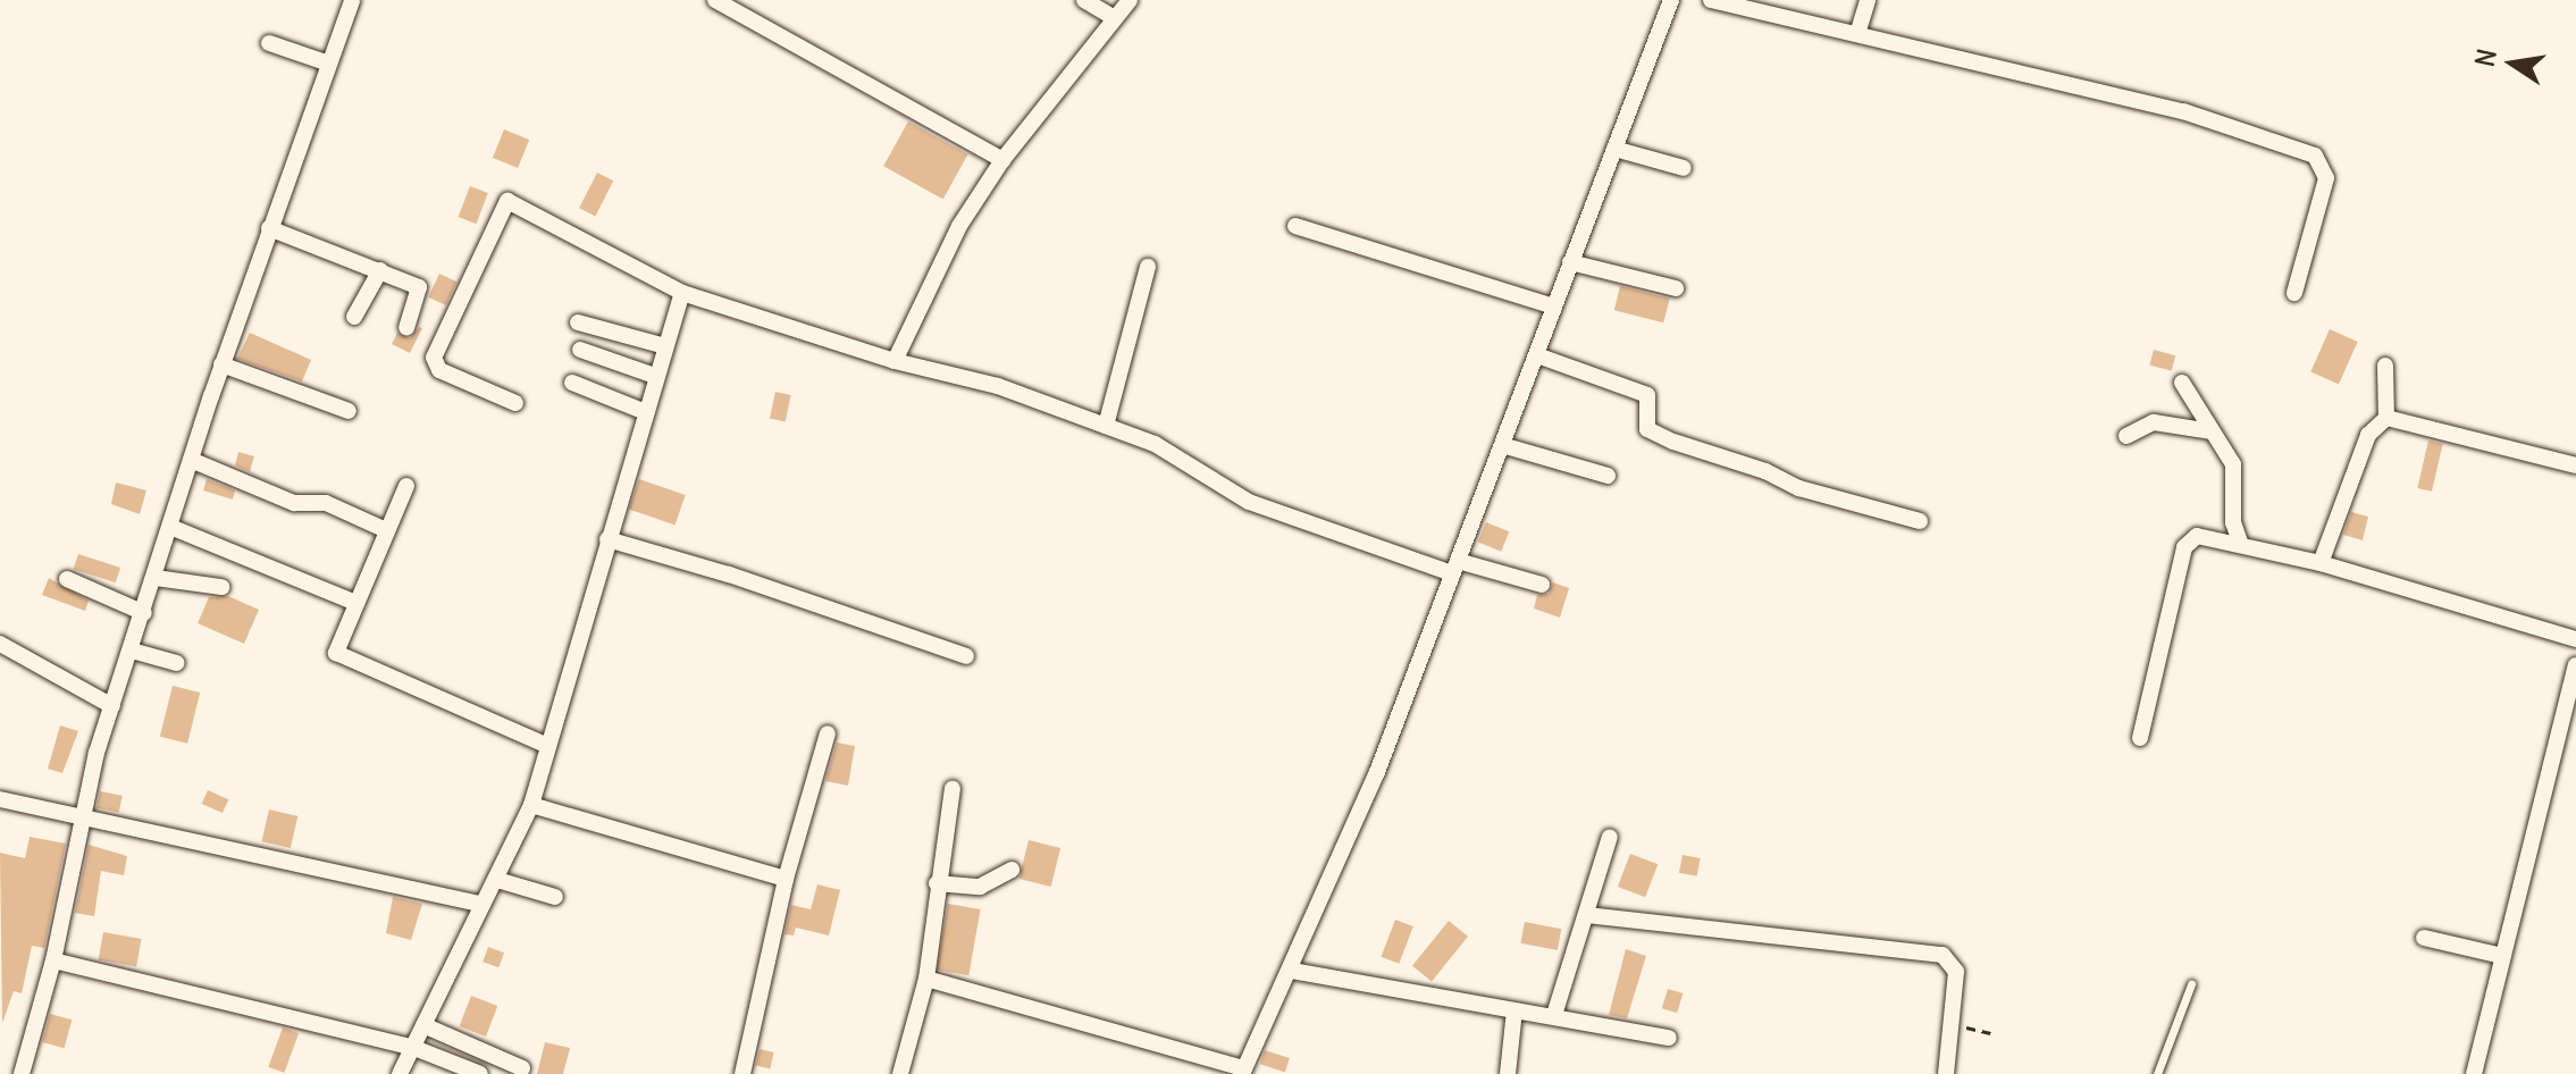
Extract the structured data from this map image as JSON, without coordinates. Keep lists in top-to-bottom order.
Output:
{
  "north": "left"
}
